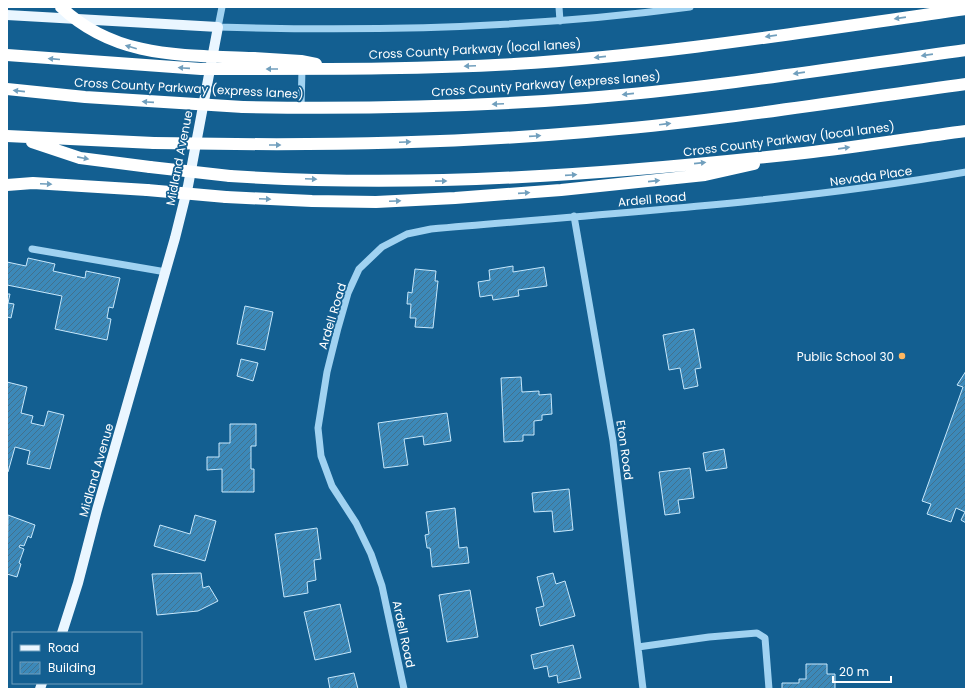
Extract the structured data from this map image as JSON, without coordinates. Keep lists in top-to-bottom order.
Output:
{
  "streets": {
    "highway": ["Cross County Parkway (local lanes)", "Cross County Parkway (express lanes)"],
    "main road": ["Midland Avenue"],
    "street": ["Nevada Place", "Ardell Road", "Eton Road"]
  },
  "crossings": [
    ["Nevada Place", "Ardell Road"],
    ["Ardell Road", "Eton Road"]
  ],
  "places": ["Public School 30"],
  "legend": ["Road", "Building"],
  "scale_bar": "20 m"
}
